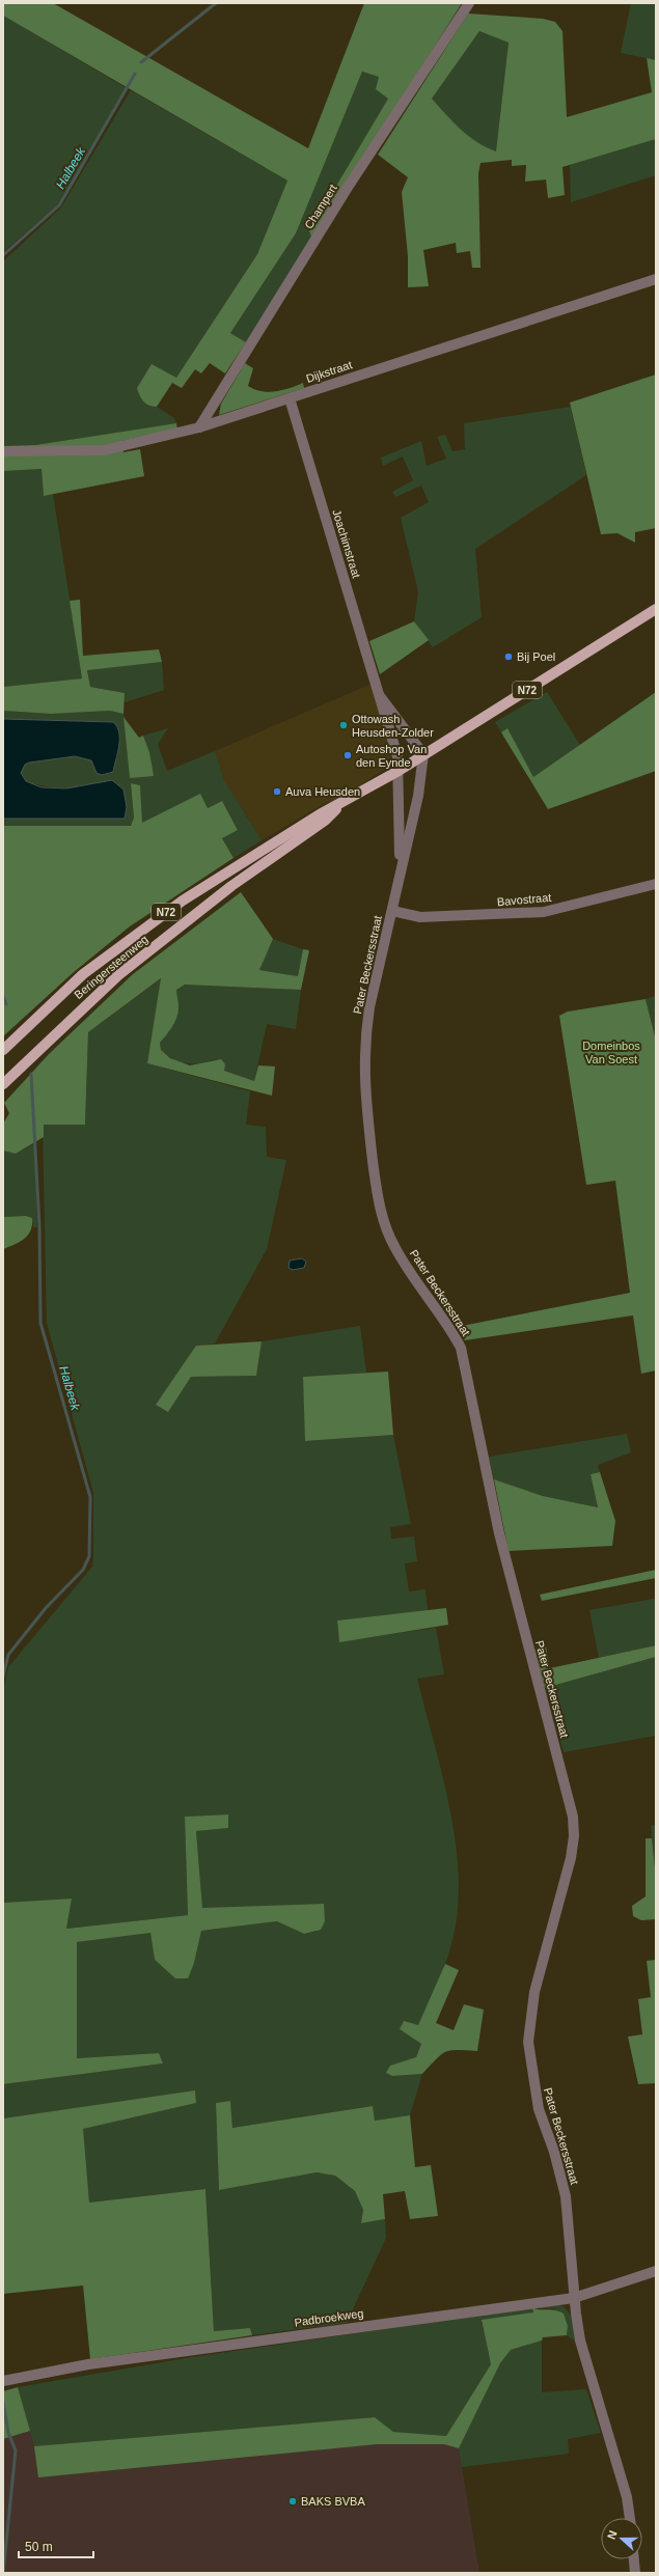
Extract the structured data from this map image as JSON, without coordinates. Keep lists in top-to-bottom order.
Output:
{
  "streets": {
    "main road": ["N72", "Beringersteenweg"],
    "street": [
      "Champert",
      "Dijkstraat",
      "Joachimstraat",
      "Bavostraat",
      "Pater Beckersstraat",
      "Padbroekweg"
    ]
  },
  "crossings": [
    ["Champert", "Dijkstraat"],
    ["Dijkstraat", "Joachimstraat"],
    ["Joachimstraat", "Pater Beckersstraat"],
    ["Joachimstraat", "Beringersteenweg"],
    ["Bavostraat", "Pater Beckersstraat"],
    ["Pater Beckersstraat", "Beringersteenweg"],
    ["Pater Beckersstraat", "Padbroekweg"]
  ],
  "water": ["Halbeek"],
  "parks": ["Domeinbos Van Soest"],
  "places": [
    "Bij Poel",
    "Ottowash Heusden-Zolder",
    "Autoshop Van den Eynde",
    "Auva Heusden",
    "BAKS BVBA"
  ],
  "scale_bar": "50 m",
  "north": "left"
}
